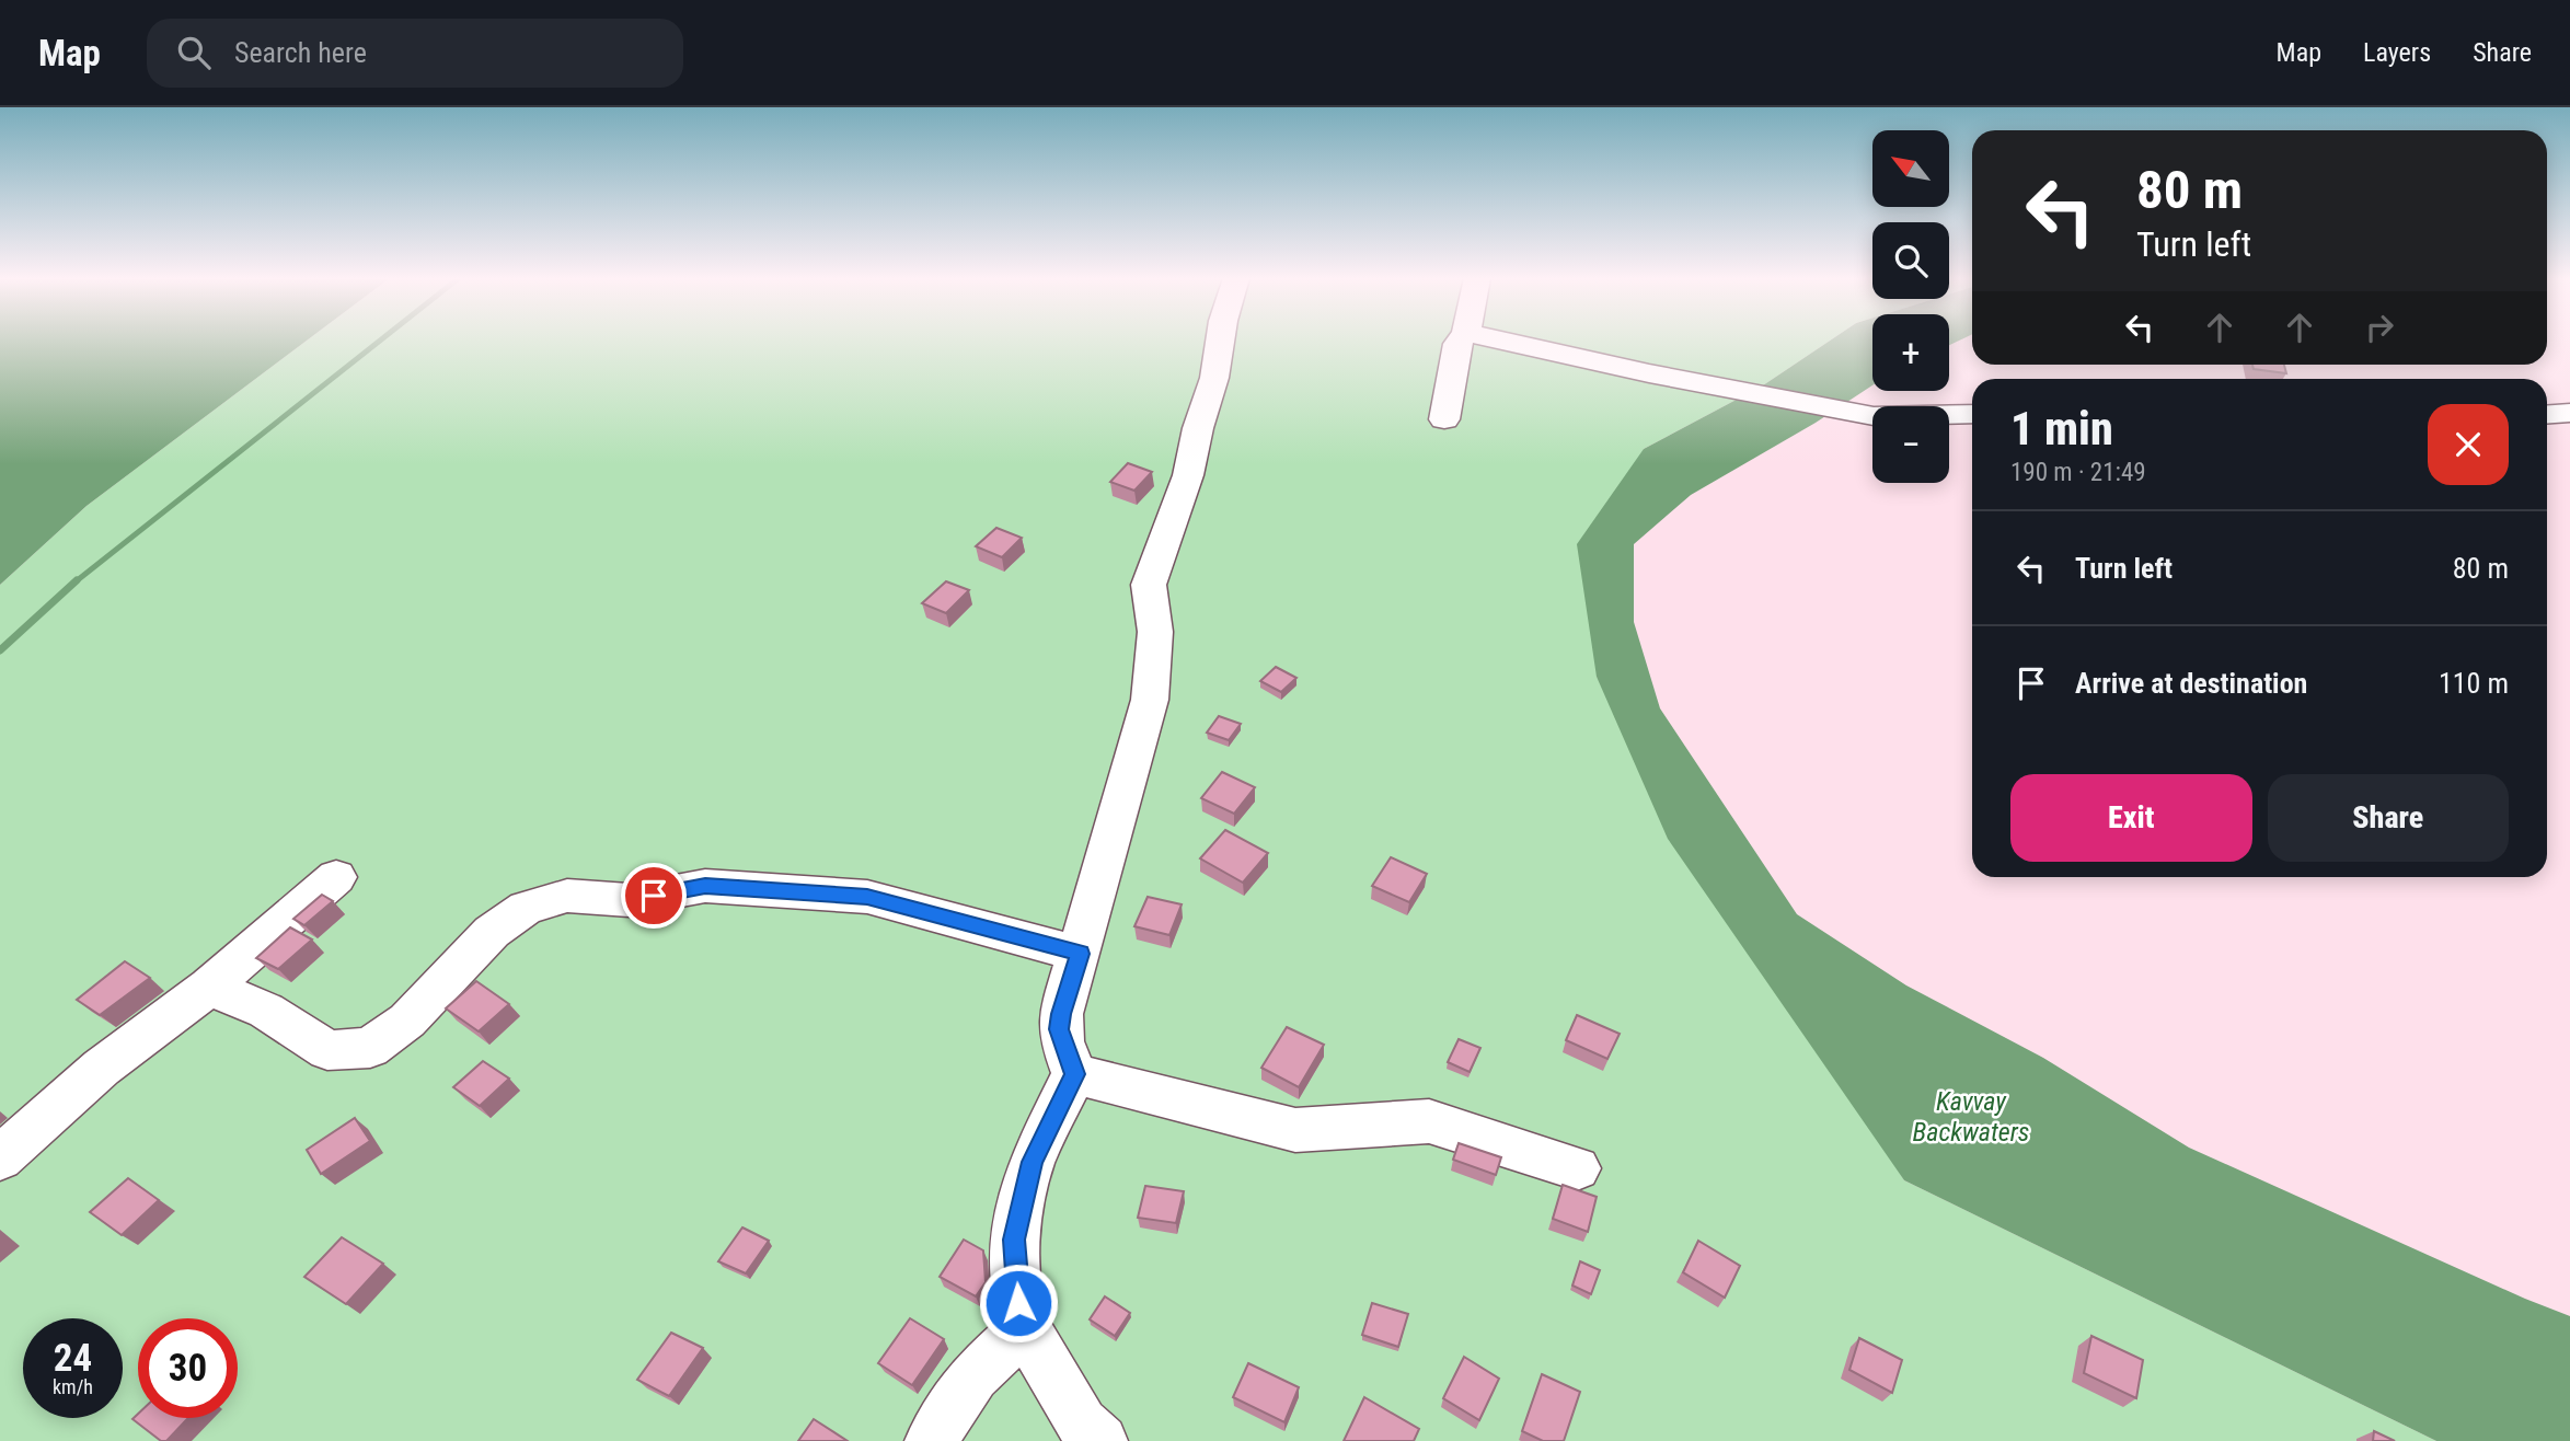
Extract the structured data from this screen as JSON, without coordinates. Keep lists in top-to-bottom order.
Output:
{
  "water": ["Kavvay Backwaters"],
  "north": "top left",
  "page": {
    "header": "Map",
    "search": "Search here",
    "nav": ["Map", "Layers", "Share"],
    "map_buttons": ["+", "−"],
    "turn": ["80 m", "Turn left"],
    "heading": ["1 min", "190 m · 21:49"],
    "list": [
      {
        "name": "Turn left",
        "value": "80 m"
      },
      {
        "name": "Arrive at destination",
        "value": "110 m"
      }
    ],
    "buttons": ["Exit", "Share"],
    "speed": "24 km/h",
    "limit": "30"
  }
}
